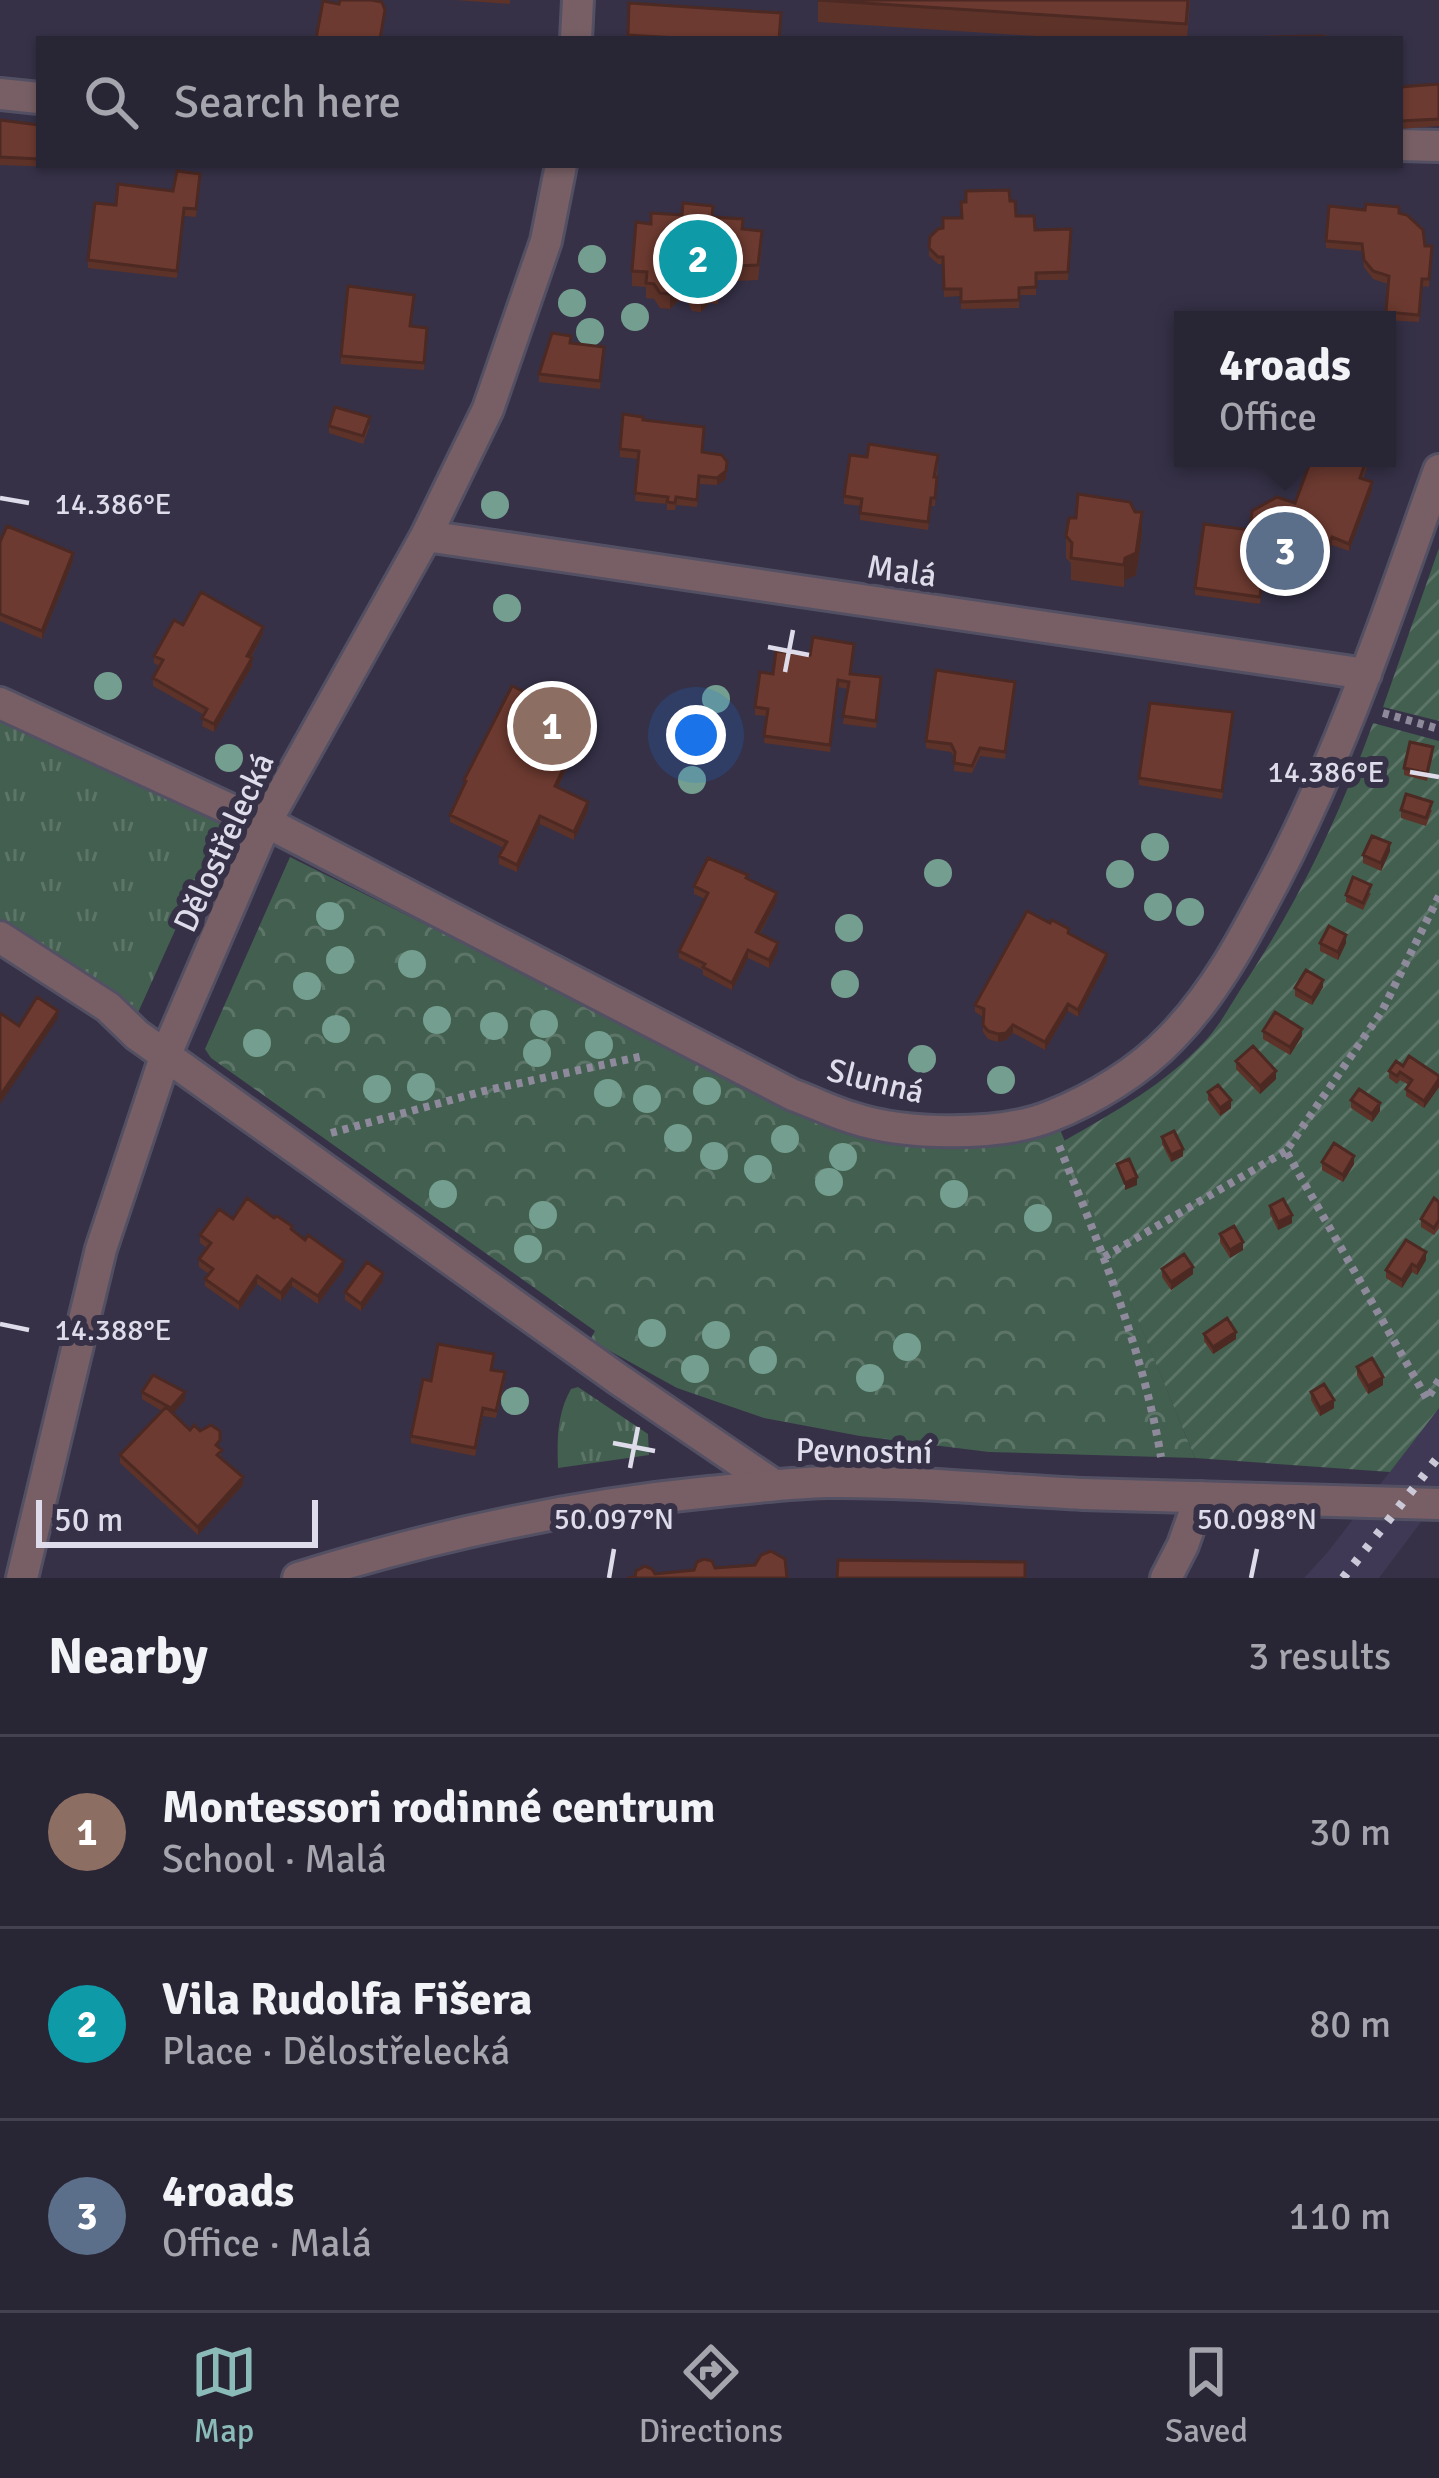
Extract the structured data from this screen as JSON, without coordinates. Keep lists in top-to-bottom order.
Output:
{
  "streets": {
    "street": [
      "Malá",
      "Dělostřelecká",
      "Slunná",
      "Pevnostní"
    ]
  },
  "crossings": [
    ["Malá", "Dělostřelecká"],
    ["Malá", "Slunná"],
    ["Dělostřelecká", "Slunná"]
  ],
  "scale_bar": "50 m",
  "page": {
    "search": "Search here",
    "pins": ["2", "3", "1"],
    "popup": ["4roads", "Office"],
    "scale": "50 m",
    "heading": ["Nearby", "3 results"],
    "list": [
      {
        "mark": "1",
        "name": "Montessori rodinné centrum",
        "note": "School · Malá",
        "value": "30 m"
      },
      {
        "mark": "2",
        "name": "Vila Rudolfa Fišera",
        "note": "Place · Dělostřelecká",
        "value": "80 m"
      },
      {
        "mark": "3",
        "name": "4roads",
        "note": "Office · Malá",
        "value": "110 m"
      }
    ],
    "nav": ["Map", "Directions", "Saved"]
  },
  "coordinates": [
    "14.386°E",
    "14.388°E",
    "50.097°N",
    "50.098°N"
  ]
}
